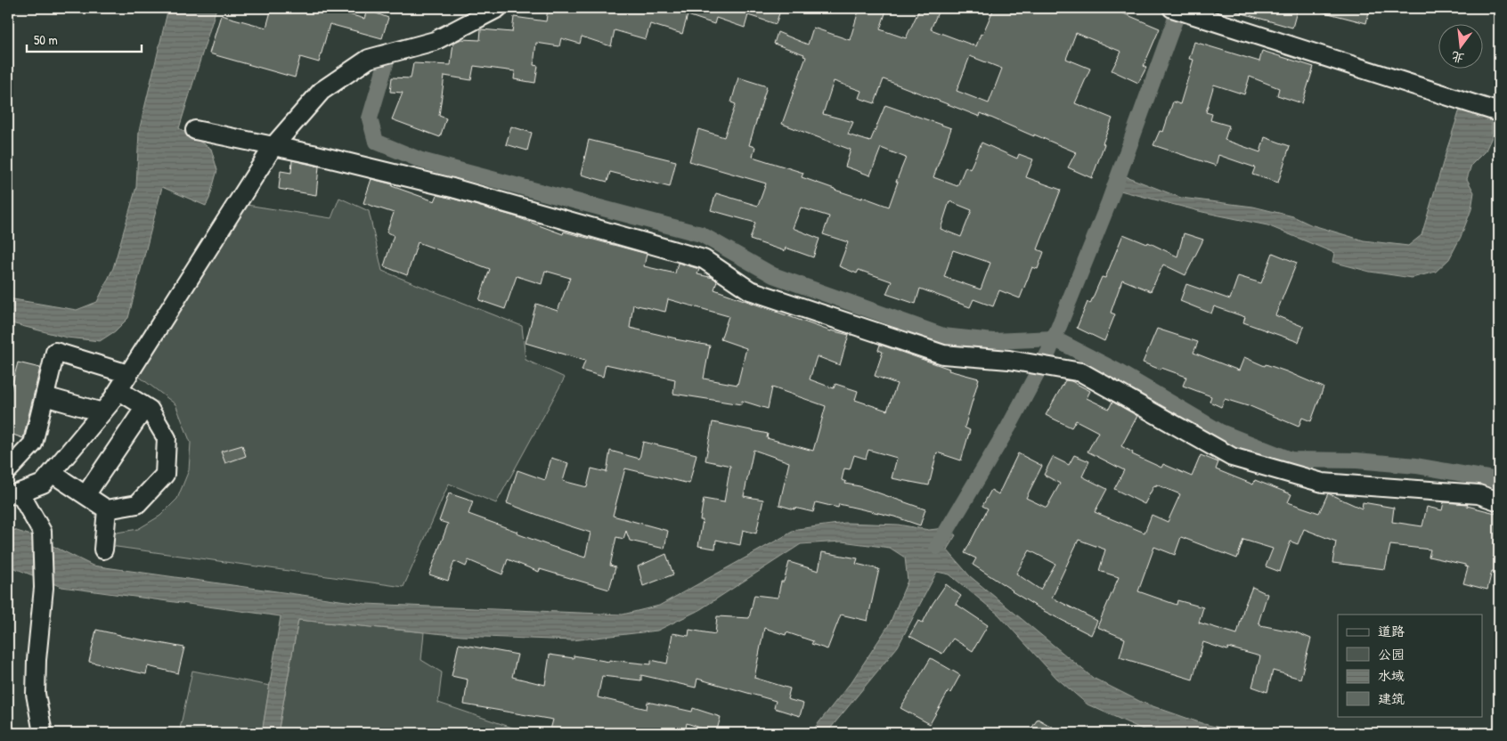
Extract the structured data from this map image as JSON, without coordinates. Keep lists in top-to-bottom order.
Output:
{
  "legend": [
    "道路",
    "公园",
    "水域",
    "建筑"
  ],
  "scale_bar": "50 m",
  "north": "bottom"
}
